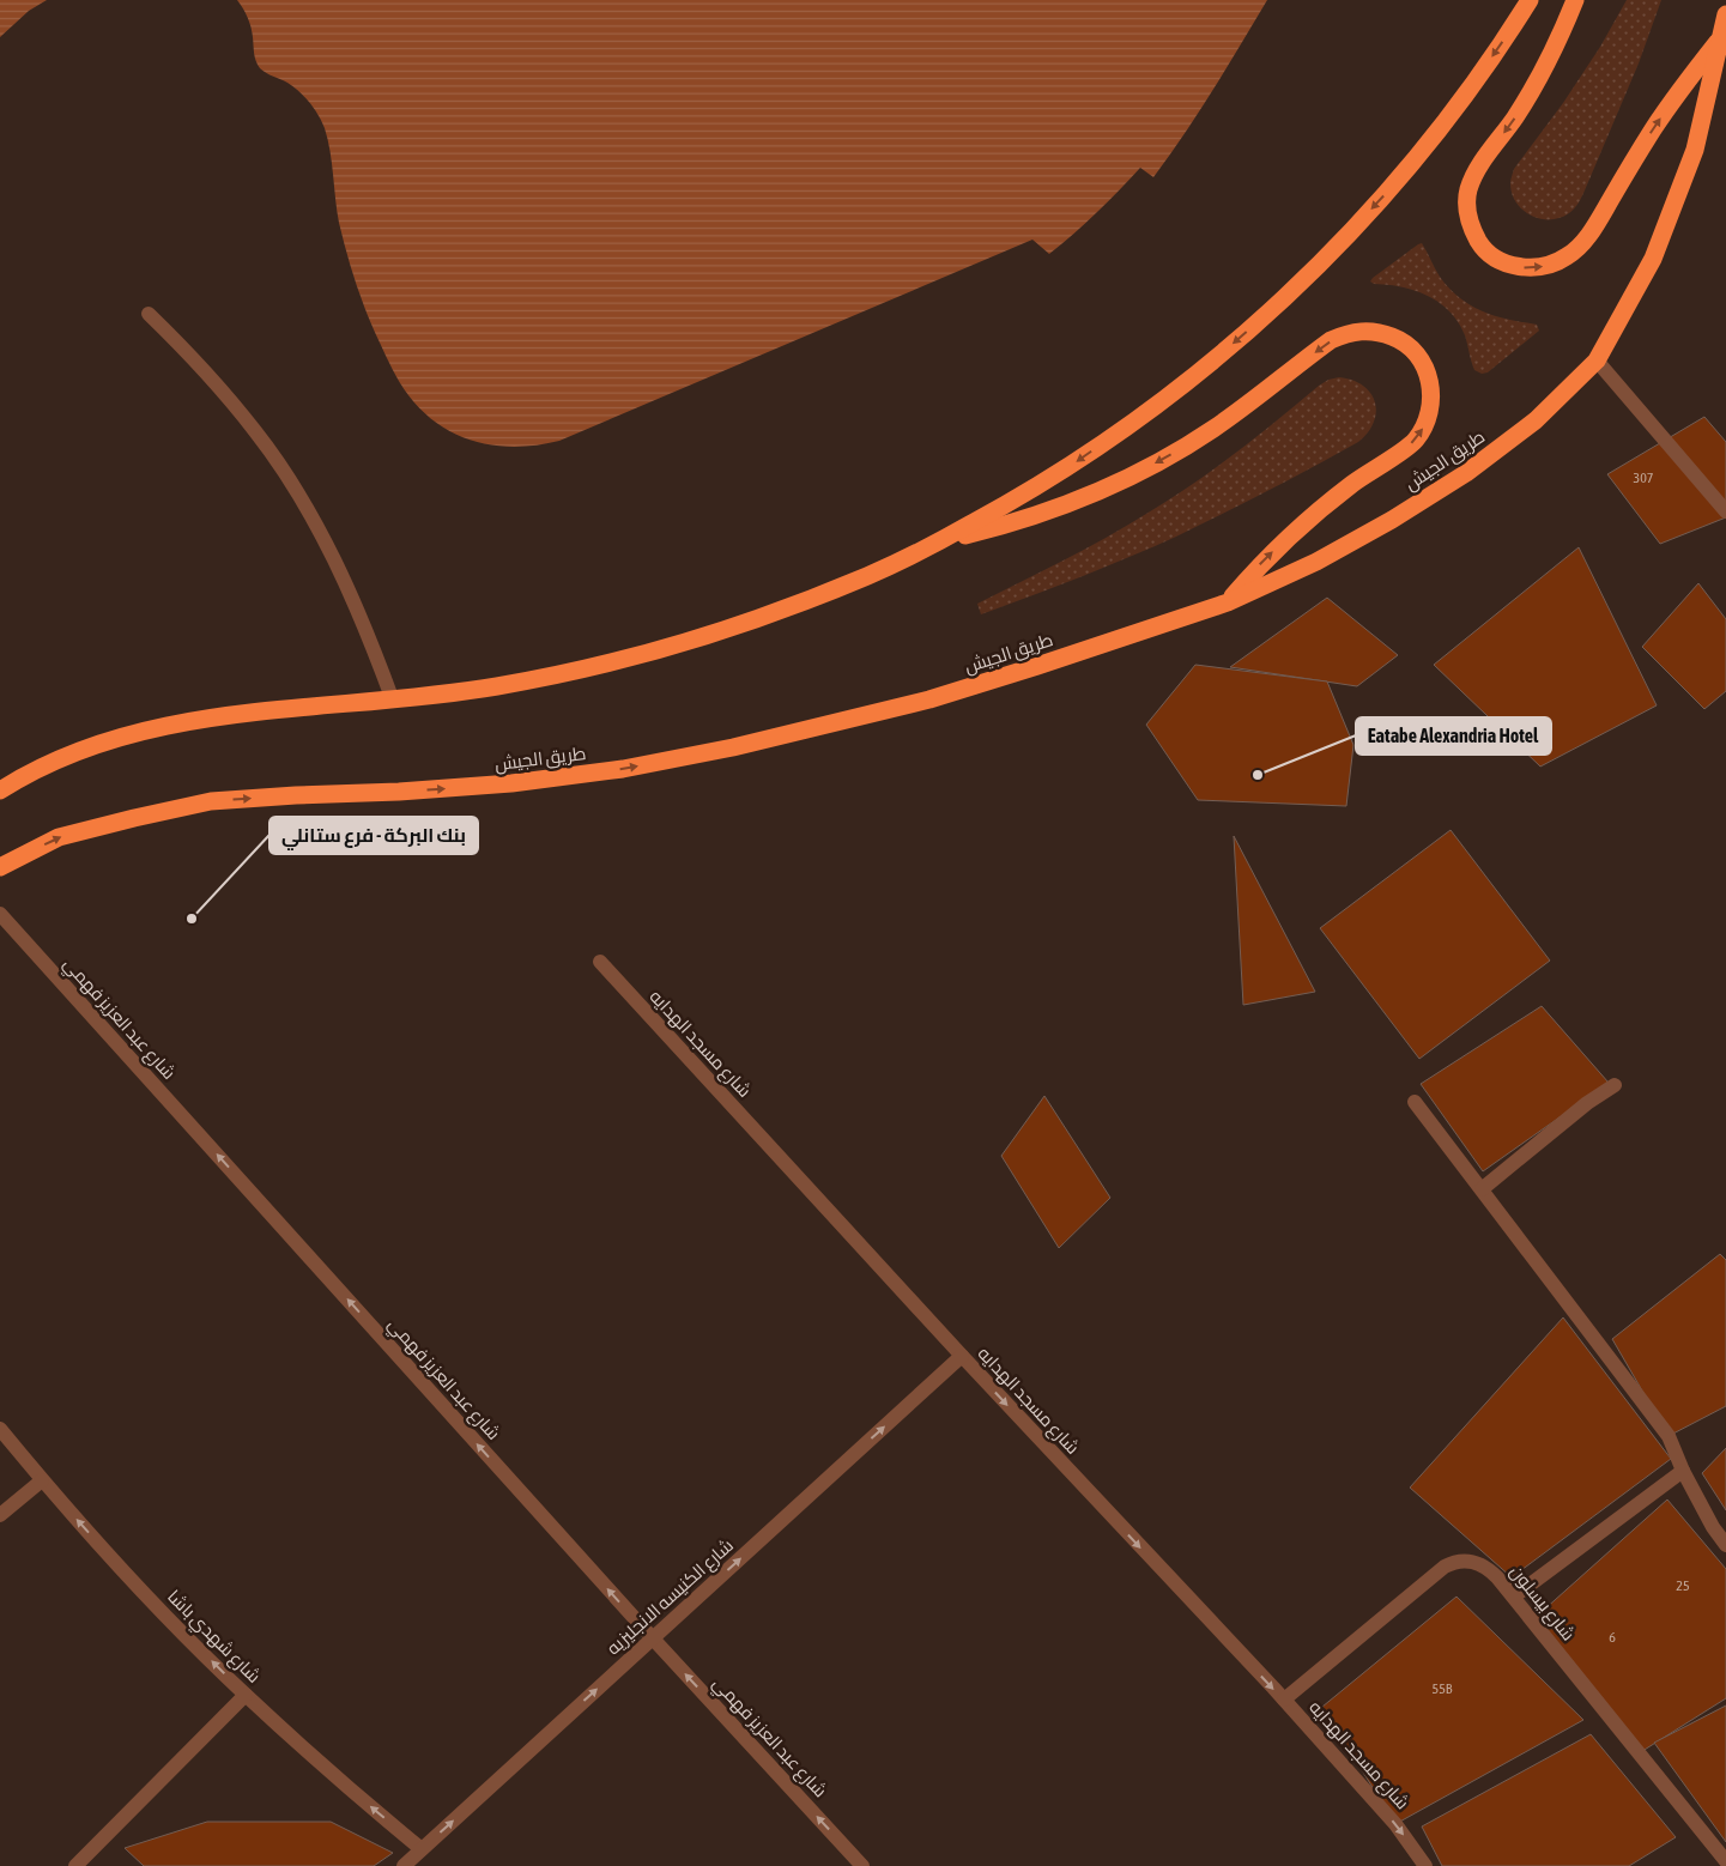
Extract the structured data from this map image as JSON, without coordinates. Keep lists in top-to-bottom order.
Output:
{
  "streets": {
    "highway": ["طريق الجيش"],
    "street": [
      "شارع عبد العزيز فهمي",
      "شارع مسجد الهدايه",
      "شارع الكنيسه الانجليزيه",
      "شارع بيسلون",
      "شارع شهدي باشا"
    ]
  },
  "crossings": [
    ["شارع عبد العزيز فهمي", "شارع الكنيسه الانجليزيه"],
    ["شارع مسجد الهدايه", "شارع الكنيسه الانجليزيه"],
    ["شارع مسجد الهدايه", "شارع بيسلون"],
    ["شارع الكنيسه الانجليزيه", "شارع شهدي باشا"]
  ],
  "one_way": [
    "شارع عبد العزيز فهمي",
    "شارع مسجد الهدايه",
    "شارع الكنيسه الانجليزيه",
    "شارع شهدي باشا"
  ],
  "places": ["Eatabe Alexandria Hotel", "بنك البركة - فرع ستانلي"],
  "house_numbers": [
    "307",
    "25",
    "6",
    "55B"
  ]
}
